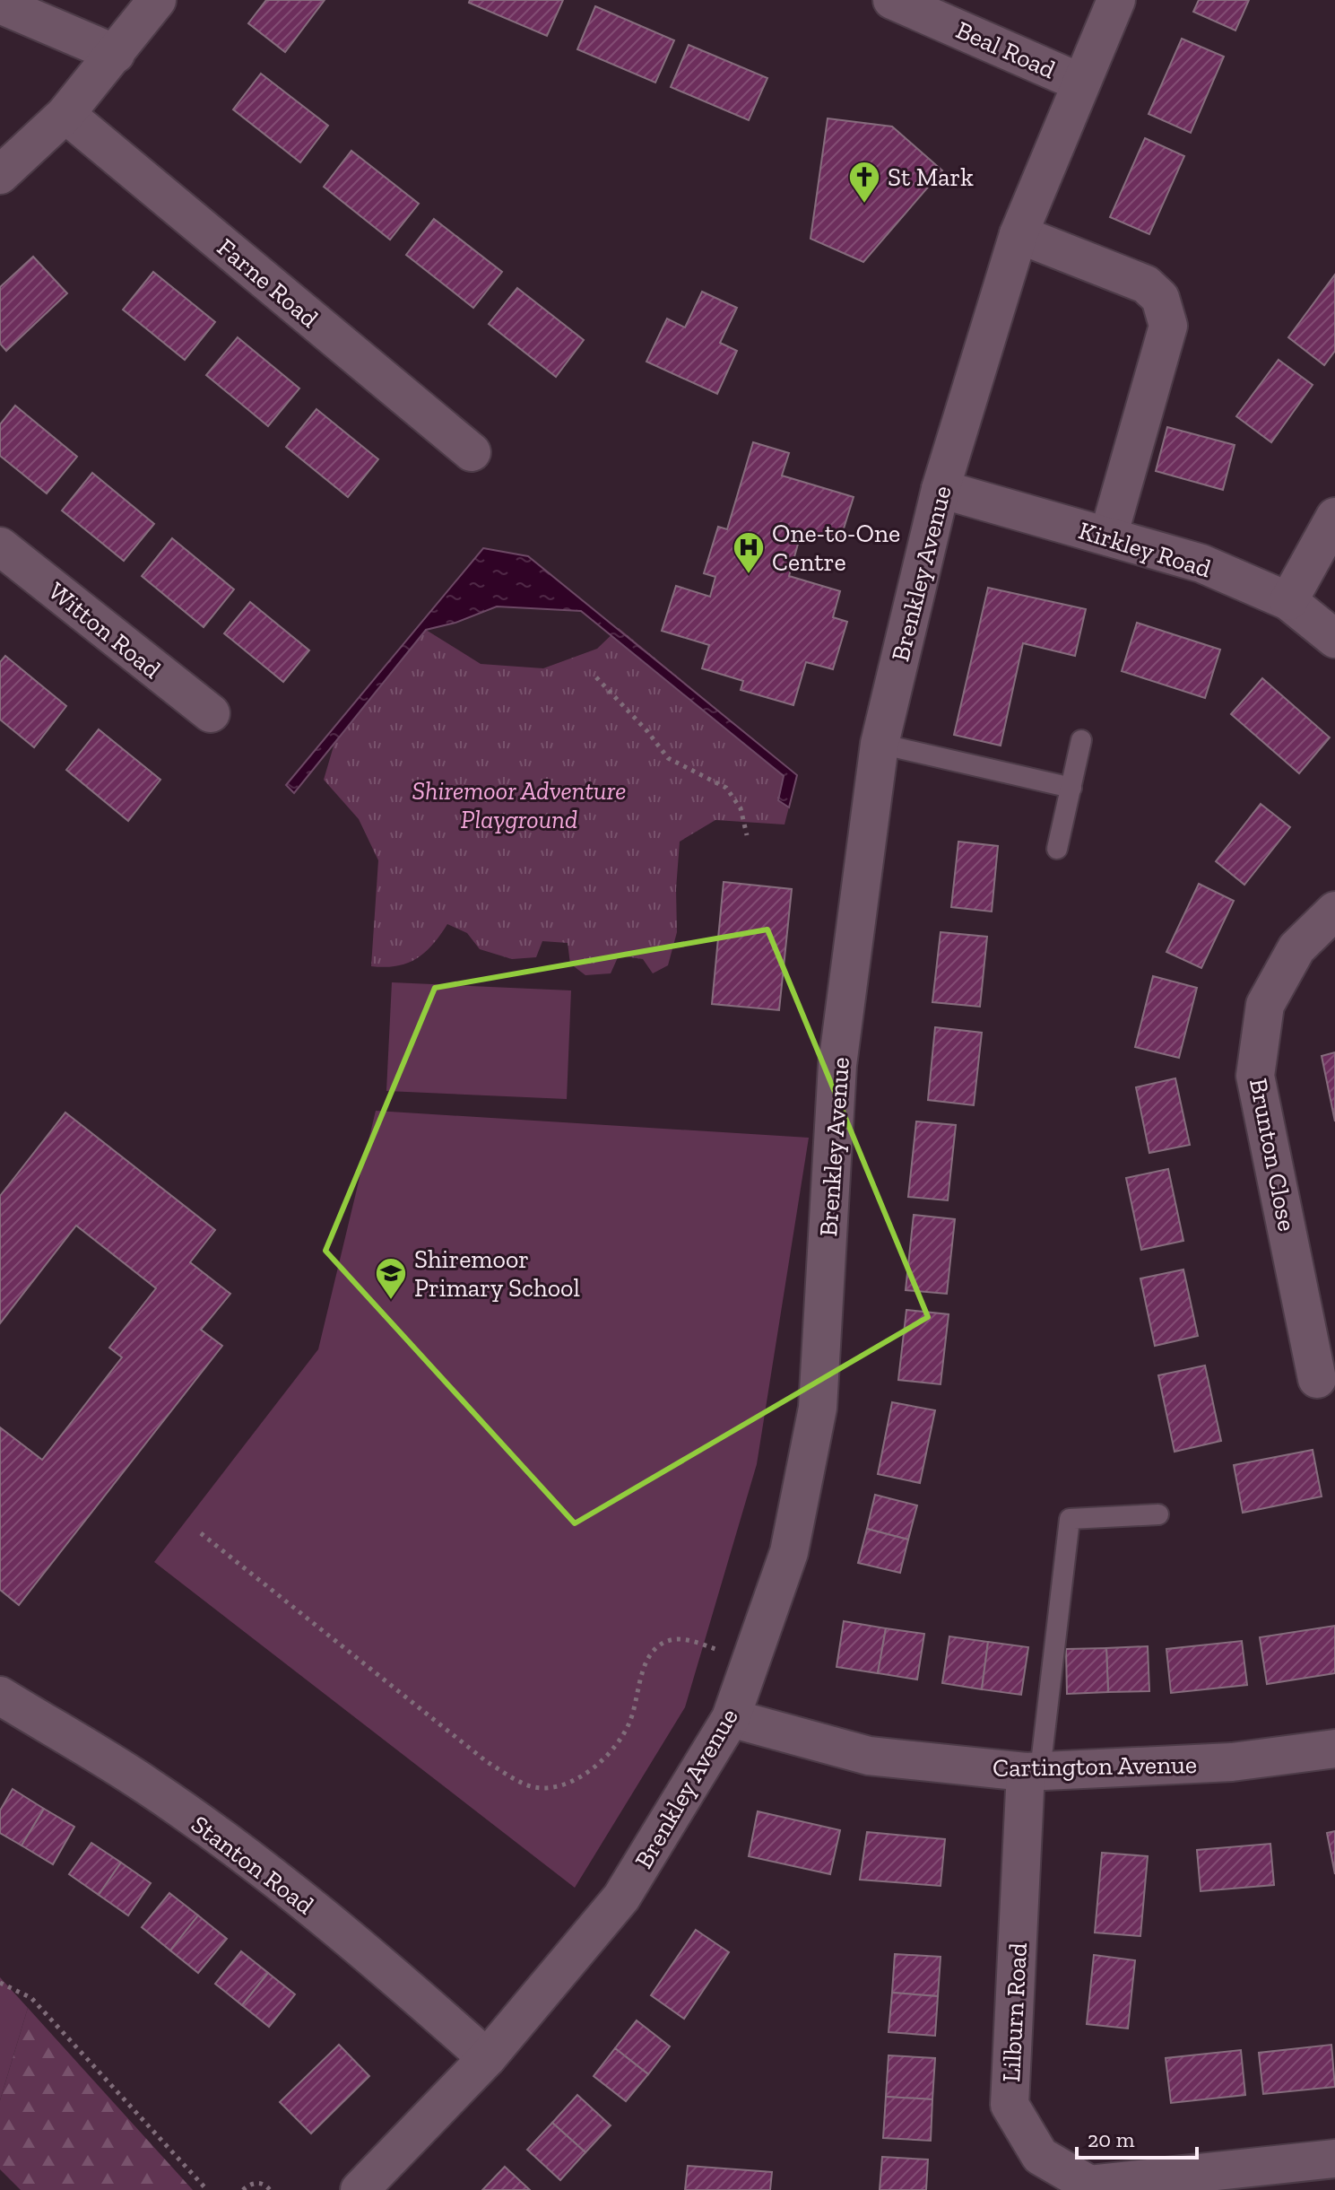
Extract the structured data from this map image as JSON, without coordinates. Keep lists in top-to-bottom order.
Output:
{
  "streets": {
    "street": [
      "Beal Road",
      "Farne Road",
      "Kirkley Road",
      "Brenkley Avenue",
      "Witton Road",
      "Brunton Close",
      "Cartington Avenue",
      "Stanton Road",
      "Lilburn Road"
    ]
  },
  "crossings": [
    ["Beal Road", "Brenkley Avenue"],
    ["Kirkley Road", "Brenkley Avenue"],
    ["Brenkley Avenue", "Cartington Avenue"],
    ["Brenkley Avenue", "Stanton Road"],
    ["Cartington Avenue", "Lilburn Road"]
  ],
  "parks": ["Shiremoor Adventure Playground"],
  "places": {
    "church": ["St Mark"],
    "hospital": ["One-to-One Centre"],
    "school or university": ["Shiremoor Primary School"]
  },
  "scale_bar": "20 m"
}
